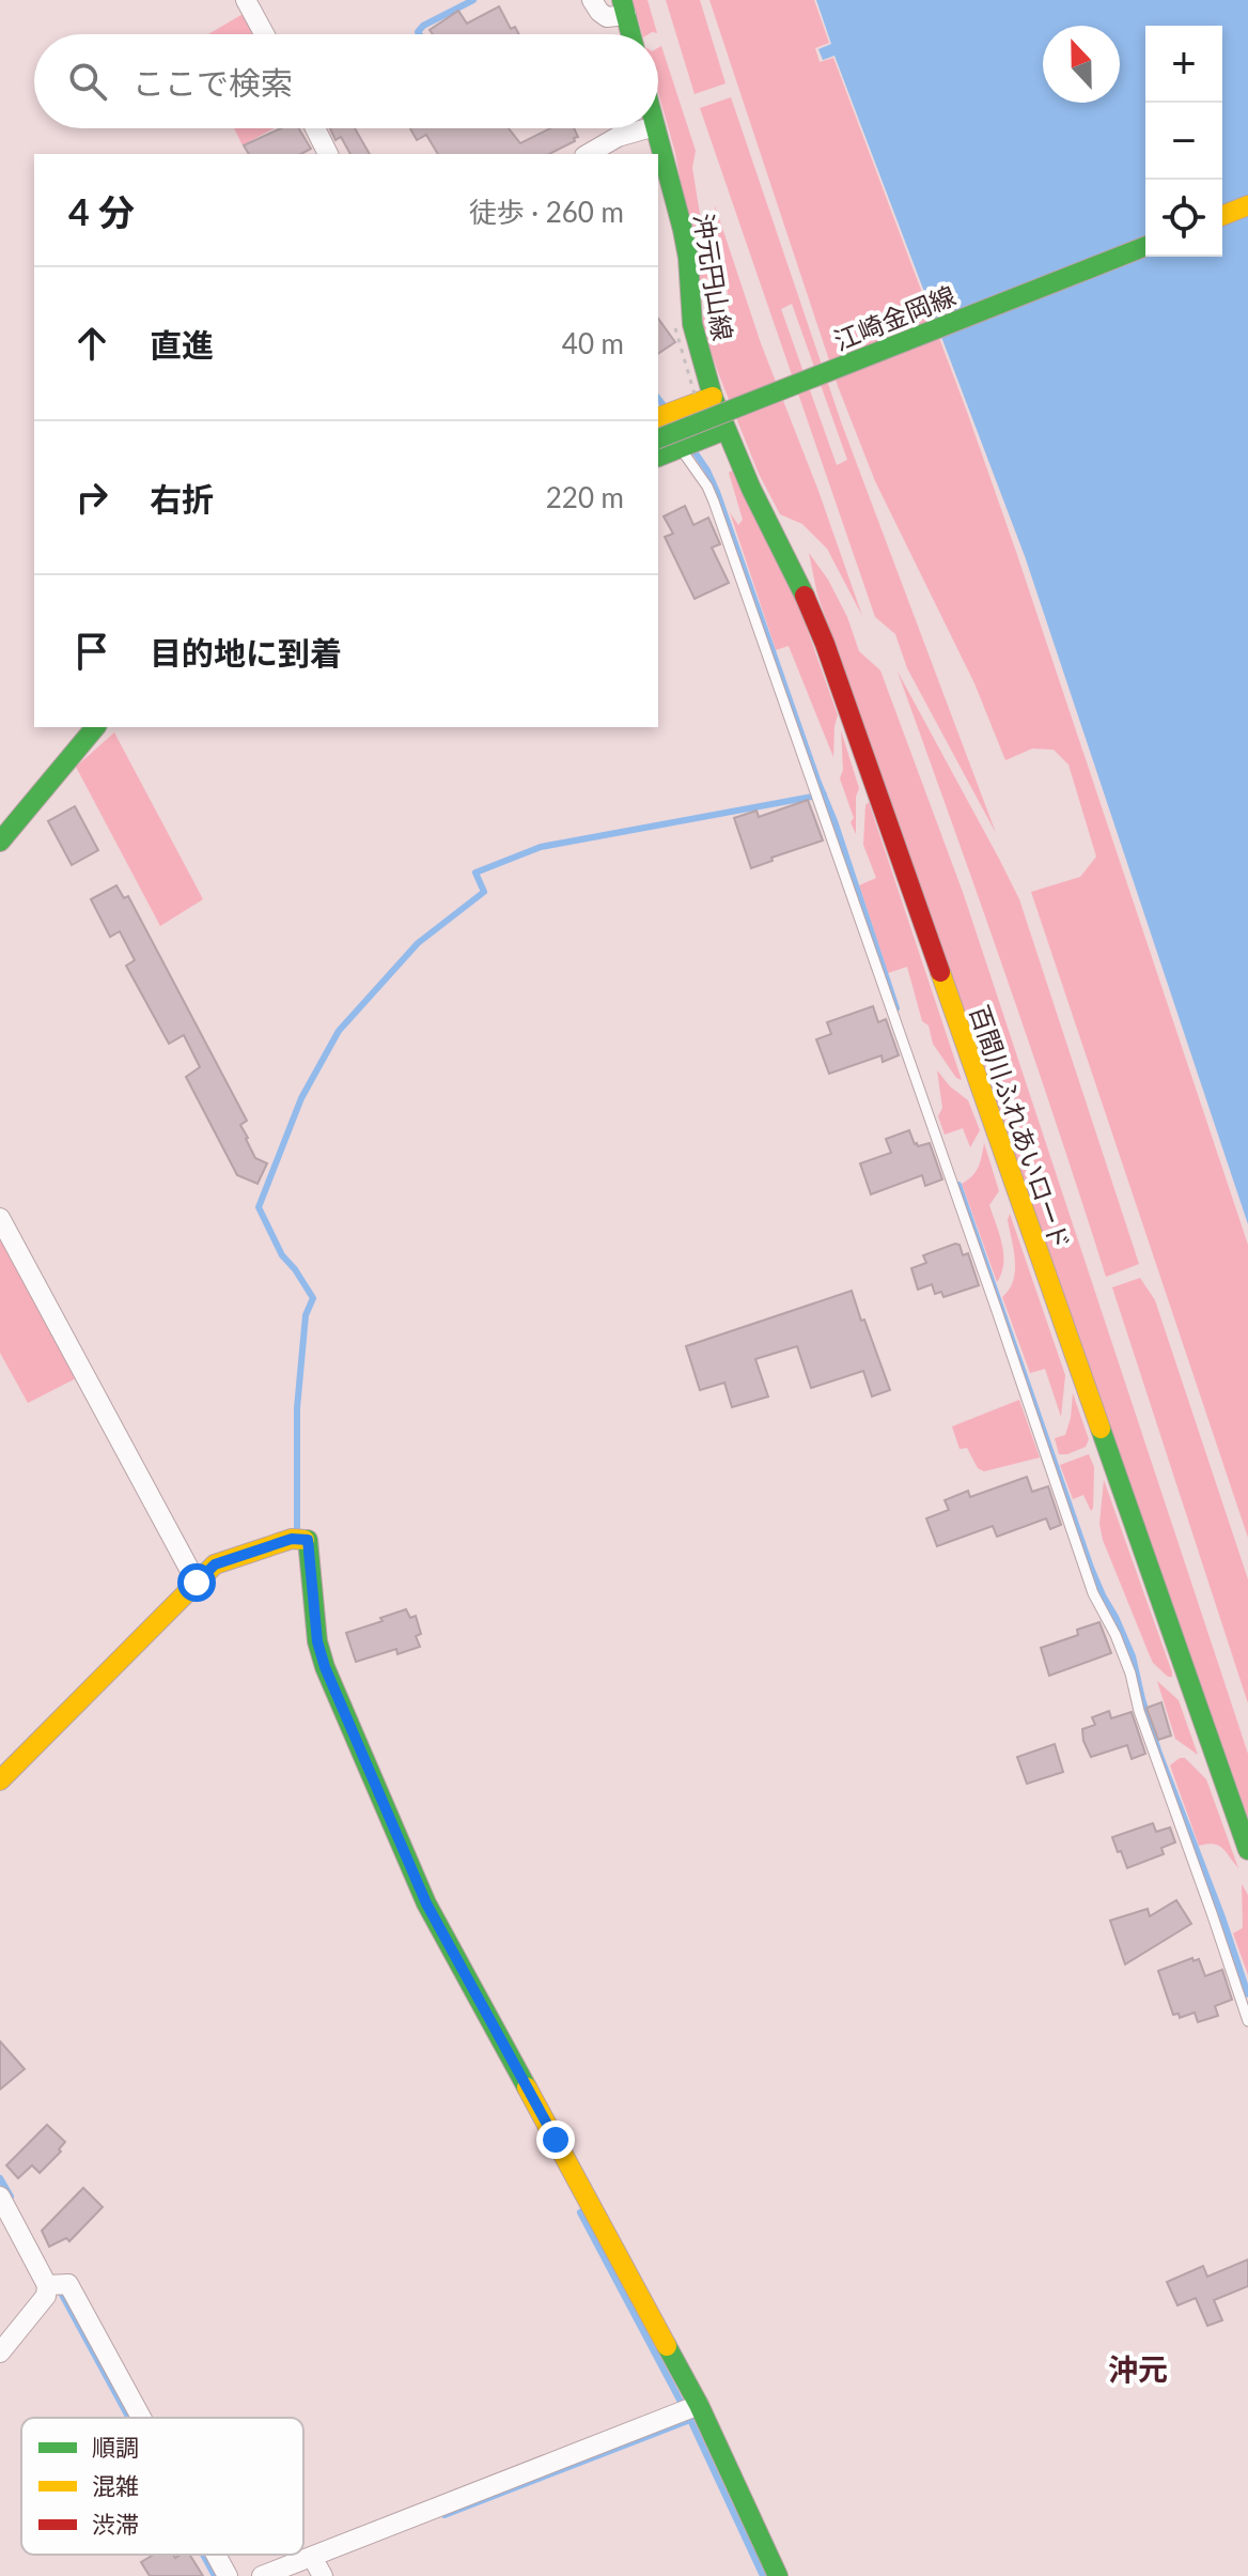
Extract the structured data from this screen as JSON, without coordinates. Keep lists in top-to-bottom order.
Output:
{
  "streets": {
    "street": ["沖元円山線", "江崎金岡線", "百間川ふれあいロード"]
  },
  "crossings": [
    ["沖元円山線", "百間川ふれあいロード"]
  ],
  "districts": ["沖元"],
  "legend": ["順調", "混雑", "渋滞"],
  "north": "top",
  "page": {
    "map_buttons": ["+", "−"],
    "search": "ここで検索",
    "heading": ["4 分", "徒歩 · 260 m"],
    "list": [
      ["直進", "40 m"],
      ["右折", "220 m"],
      "目的地に到着"
    ]
  }
}
